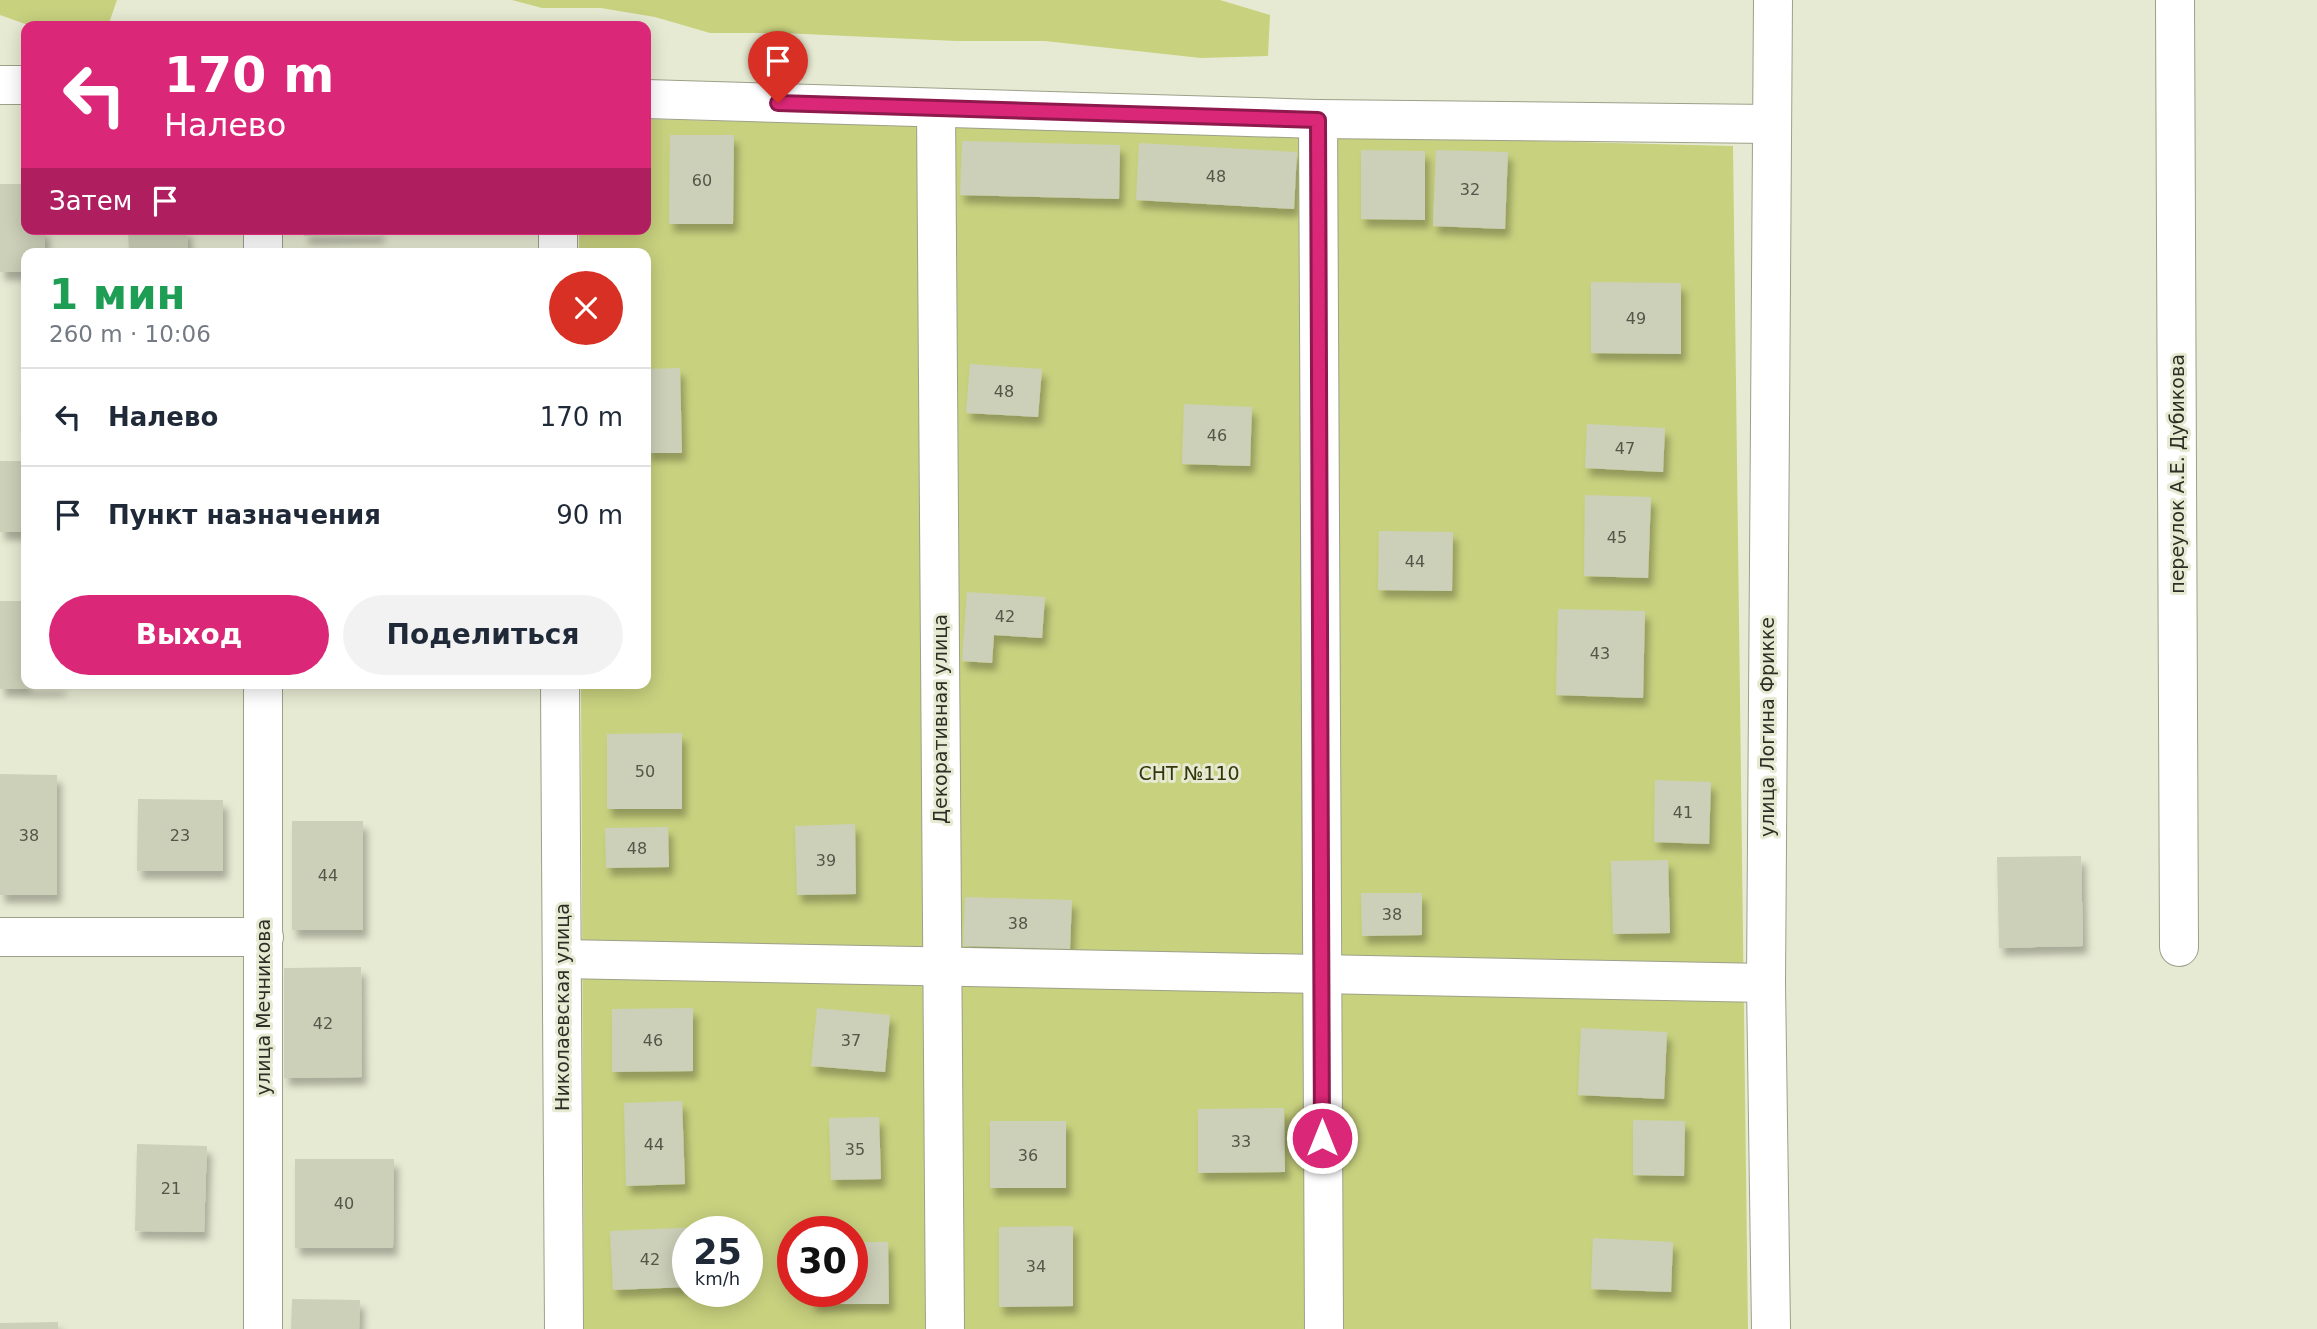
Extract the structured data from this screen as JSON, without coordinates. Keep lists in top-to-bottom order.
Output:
{
  "streets": {
    "street": [
      "переулок А.Е. Дубикова",
      "Декоративная улица",
      "улица Логина Фрикке",
      "улица Мечникова",
      "Николаевская улица"
    ]
  },
  "parks": ["СНТ №110"],
  "house_numbers": [
    "48",
    "60",
    "32",
    "49",
    "48",
    "46",
    "47",
    "45",
    "44",
    "42",
    "43",
    "50",
    "41",
    "38",
    "23",
    "48",
    "39",
    "44",
    "38",
    "38",
    "42",
    "46",
    "37",
    "33",
    "44",
    "35",
    "36",
    "21",
    "40",
    "42",
    "34"
  ],
  "page": {
    "turn": ["170 m", "Налево"],
    "then": "Затем",
    "heading": ["1 мин", "260 m · 10:06"],
    "list": [
      {
        "name": "Налево",
        "value": "170 m"
      },
      {
        "name": "Пункт назначения",
        "value": "90 m"
      }
    ],
    "buttons": ["Выход", "Поделиться"],
    "speed": "25 km/h",
    "limit": "30"
  }
}
